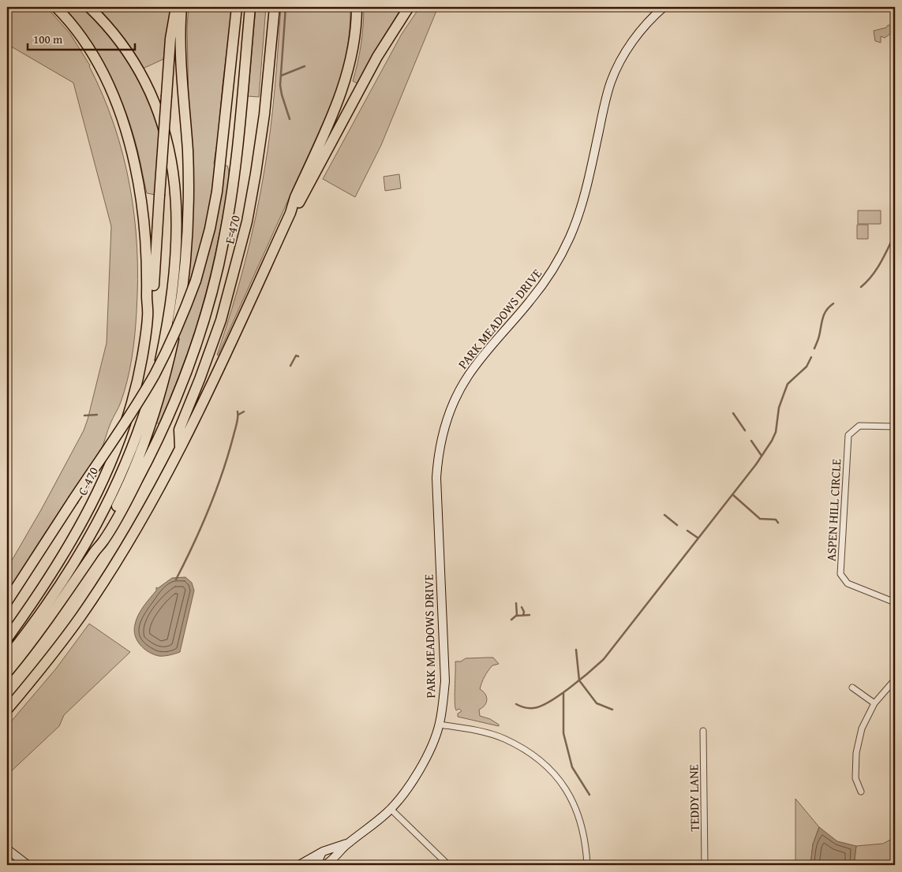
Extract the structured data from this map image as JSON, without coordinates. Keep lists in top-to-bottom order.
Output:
{
  "streets": {
    "highway": ["E-470", "C-470"],
    "main road": ["PARK MEADOWS DRIVE"],
    "street": ["ASPEN HILL CIRCLE", "TEDDY LANE"]
  },
  "scale_bar": "100 m"
}
